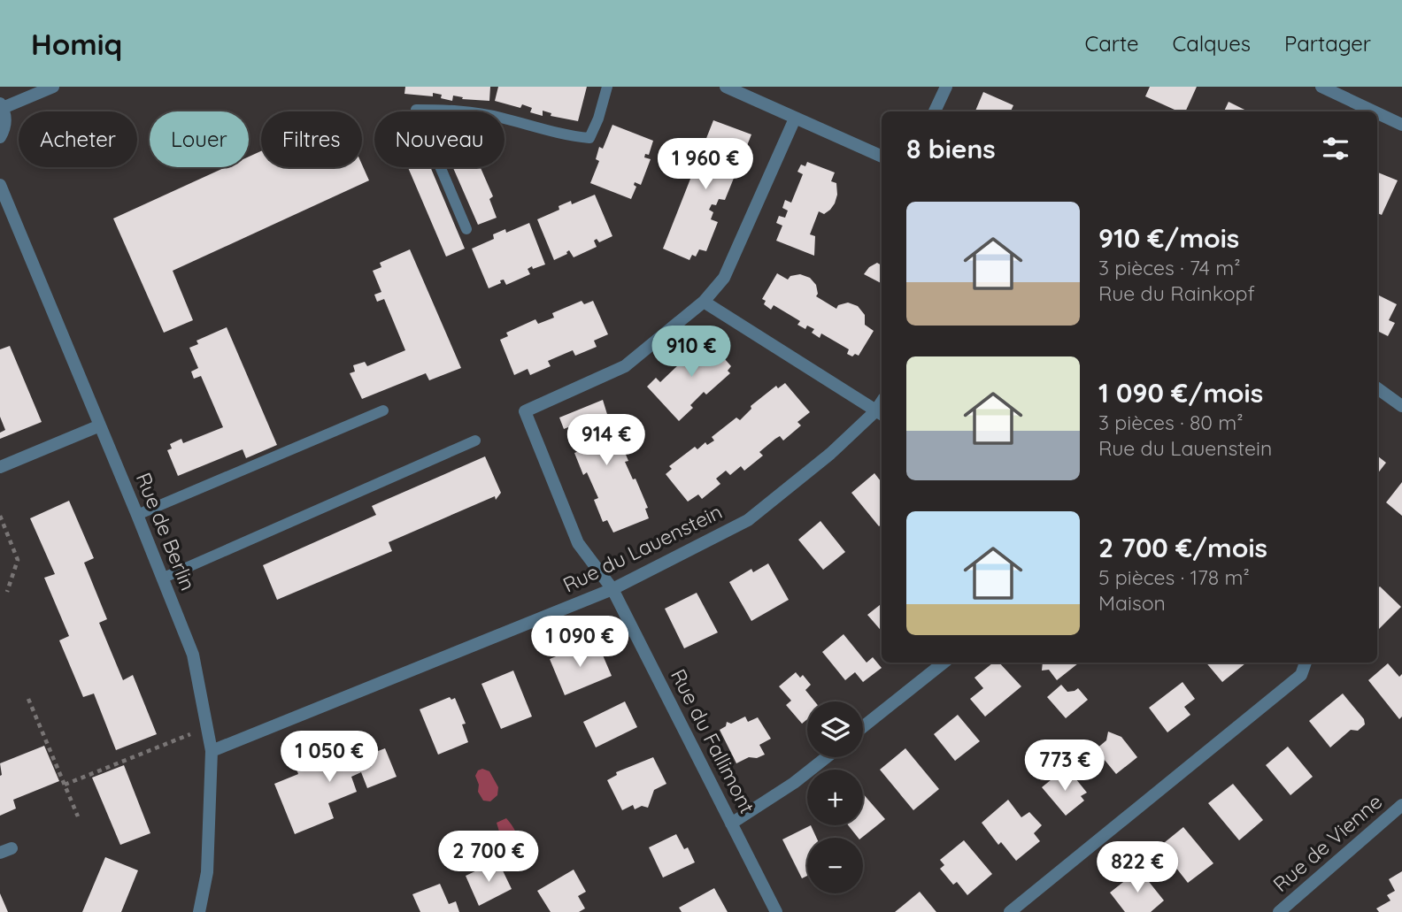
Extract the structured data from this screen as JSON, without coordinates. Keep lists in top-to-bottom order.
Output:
{
  "streets": {
    "street": [
      "Rue de Berlin",
      "Rue du Lauenstein",
      "Rue du Fallimont",
      "Rue de Vienne"
    ]
  },
  "crossings": [
    ["Rue de Berlin", "Rue du Lauenstein"],
    ["Rue du Lauenstein", "Rue du Fallimont"]
  ],
  "page": {
    "header": "Homiq",
    "nav": ["Carte", "Calques", "Partager"],
    "chip": [
      "Acheter",
      "Louer",
      "Filtres",
      "Nouveau"
    ],
    "heading": "8 biens",
    "price": [
      "1 960 €",
      "910 €",
      "914 €",
      "1 090 €",
      "1 050 €",
      "773 €",
      "2 700 €",
      "822 €"
    ],
    "list": [
      {
        "name": "910 €/mois",
        "note": "3 pièces · 74 m² · Rue du Rainkopf"
      },
      {
        "name": "1 090 €/mois",
        "note": "3 pièces · 80 m² · Rue du Lauenstein"
      },
      {
        "name": "2 700 €/mois",
        "note": "5 pièces · 178 m² · Maison"
      }
    ],
    "map_buttons": ["+", "−"]
  }
}
